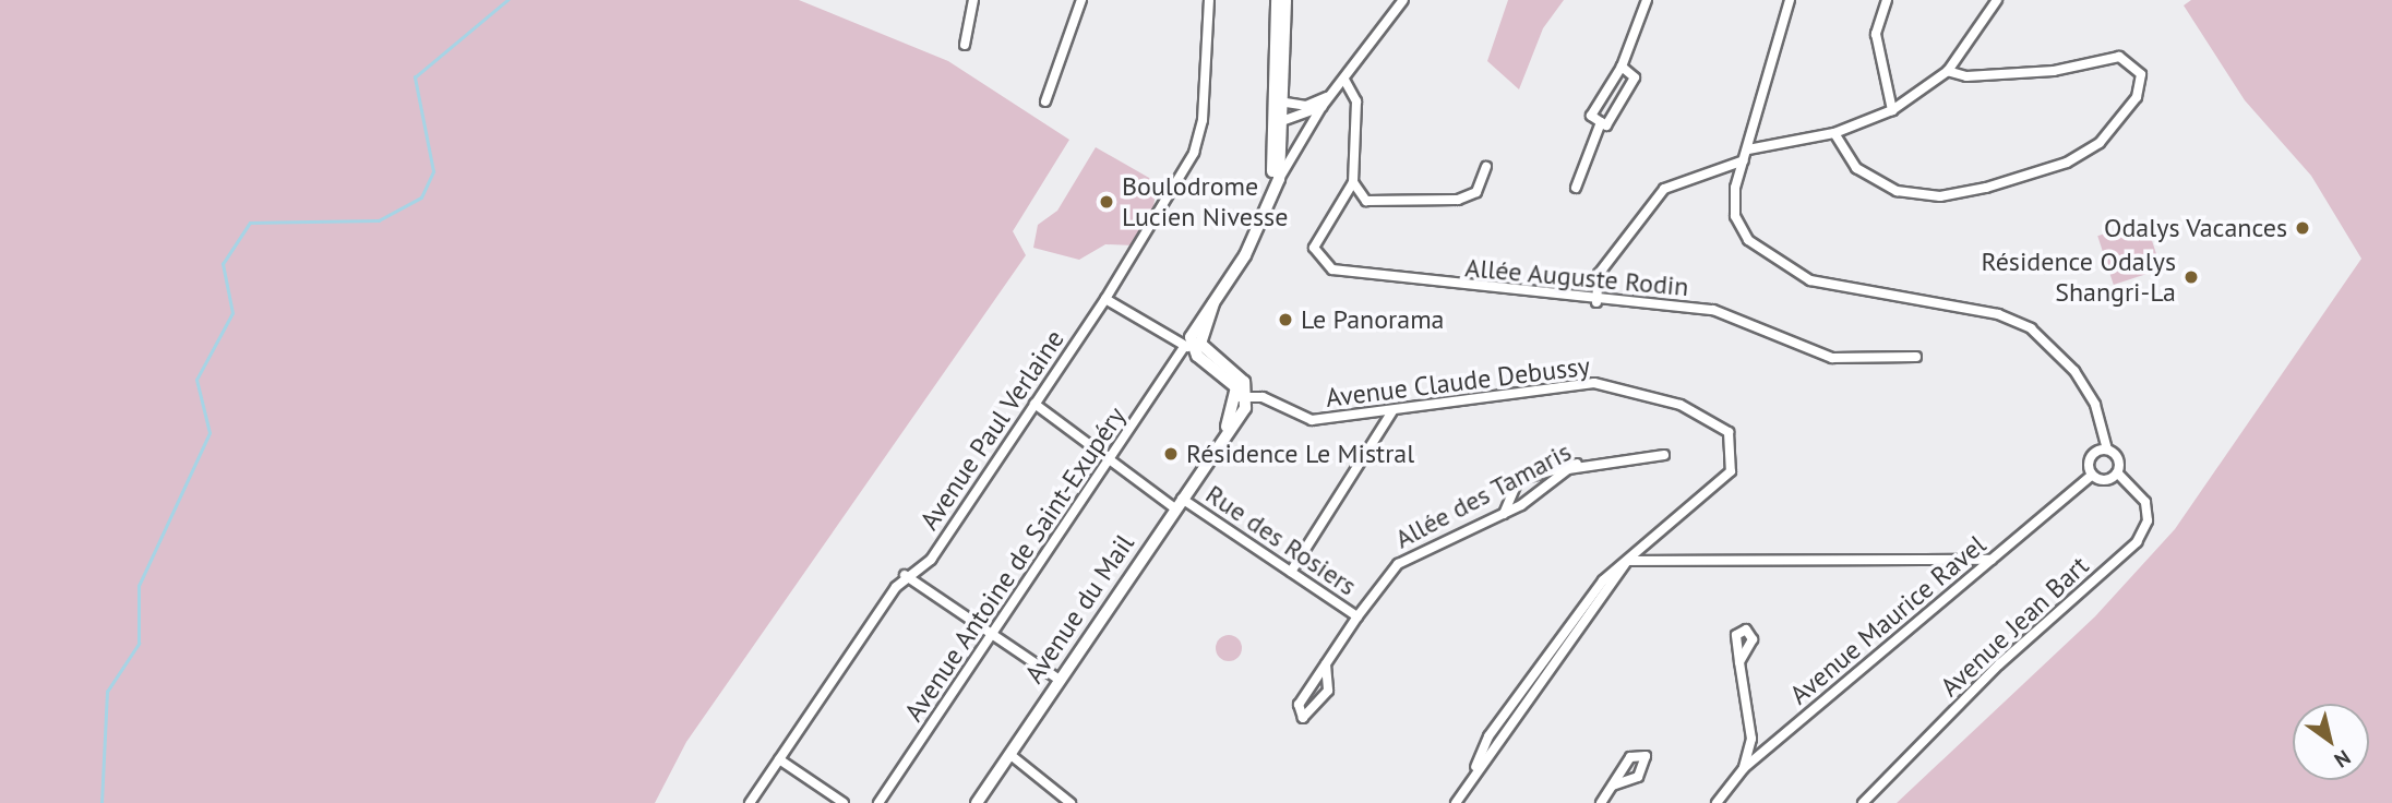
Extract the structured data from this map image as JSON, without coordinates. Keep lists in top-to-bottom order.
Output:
{
  "streets": {
    "main road": ["Avenue du Mail"],
    "street": [
      "Allée Auguste Rodin",
      "Avenue Claude Debussy",
      "Avenue Paul Verlaine",
      "Allée des Tamaris",
      "Rue des Rosiers",
      "Avenue Antoine de Saint-Exupéry",
      "Avenue Maurice Ravel",
      "Avenue Jean Bart"
    ]
  },
  "crossings": [
    ["Avenue Claude Debussy", "Avenue du Mail"],
    ["Avenue Paul Verlaine", "Rue des Rosiers"],
    ["Allée des Tamaris", "Rue des Rosiers"],
    ["Rue des Rosiers", "Avenue Antoine de Saint-Exupéry"],
    ["Rue des Rosiers", "Avenue du Mail"],
    ["Avenue Maurice Ravel", "Avenue Jean Bart"]
  ],
  "places": [
    "Boulodrome Lucien Nivesse",
    "Odalys Vacances",
    "Résidence Odalys Shangri-La",
    "Le Panorama",
    "Résidence Le Mistral"
  ],
  "north": "bottom right"
}
